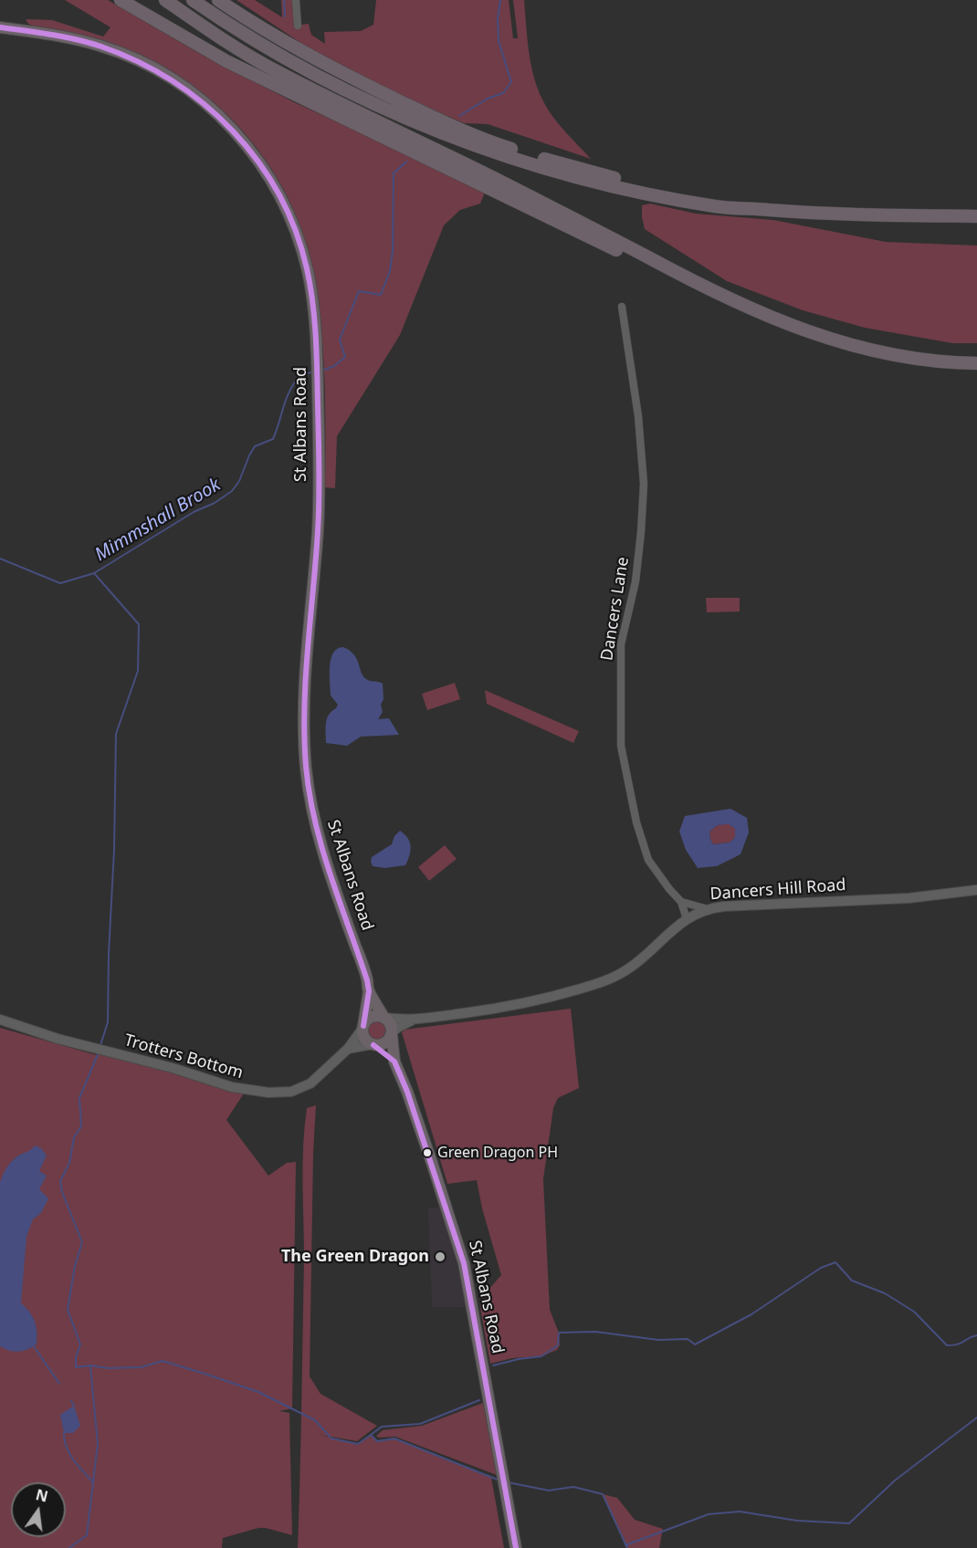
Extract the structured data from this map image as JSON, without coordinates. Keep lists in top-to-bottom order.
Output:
{
  "streets": {
    "main road": ["St Albans Road"],
    "street": ["Dancers Lane", "Dancers Hill Road", "Trotters Bottom"]
  },
  "crossings": [
    ["St Albans Road", "Dancers Hill Road"],
    ["St Albans Road", "Trotters Bottom"],
    ["Dancers Lane", "Dancers Hill Road"],
    ["Dancers Hill Road", "Trotters Bottom"]
  ],
  "water": ["Mimmshall Brook"],
  "places": ["Green Dragon PH", "The Green Dragon"],
  "north": "top"
}
